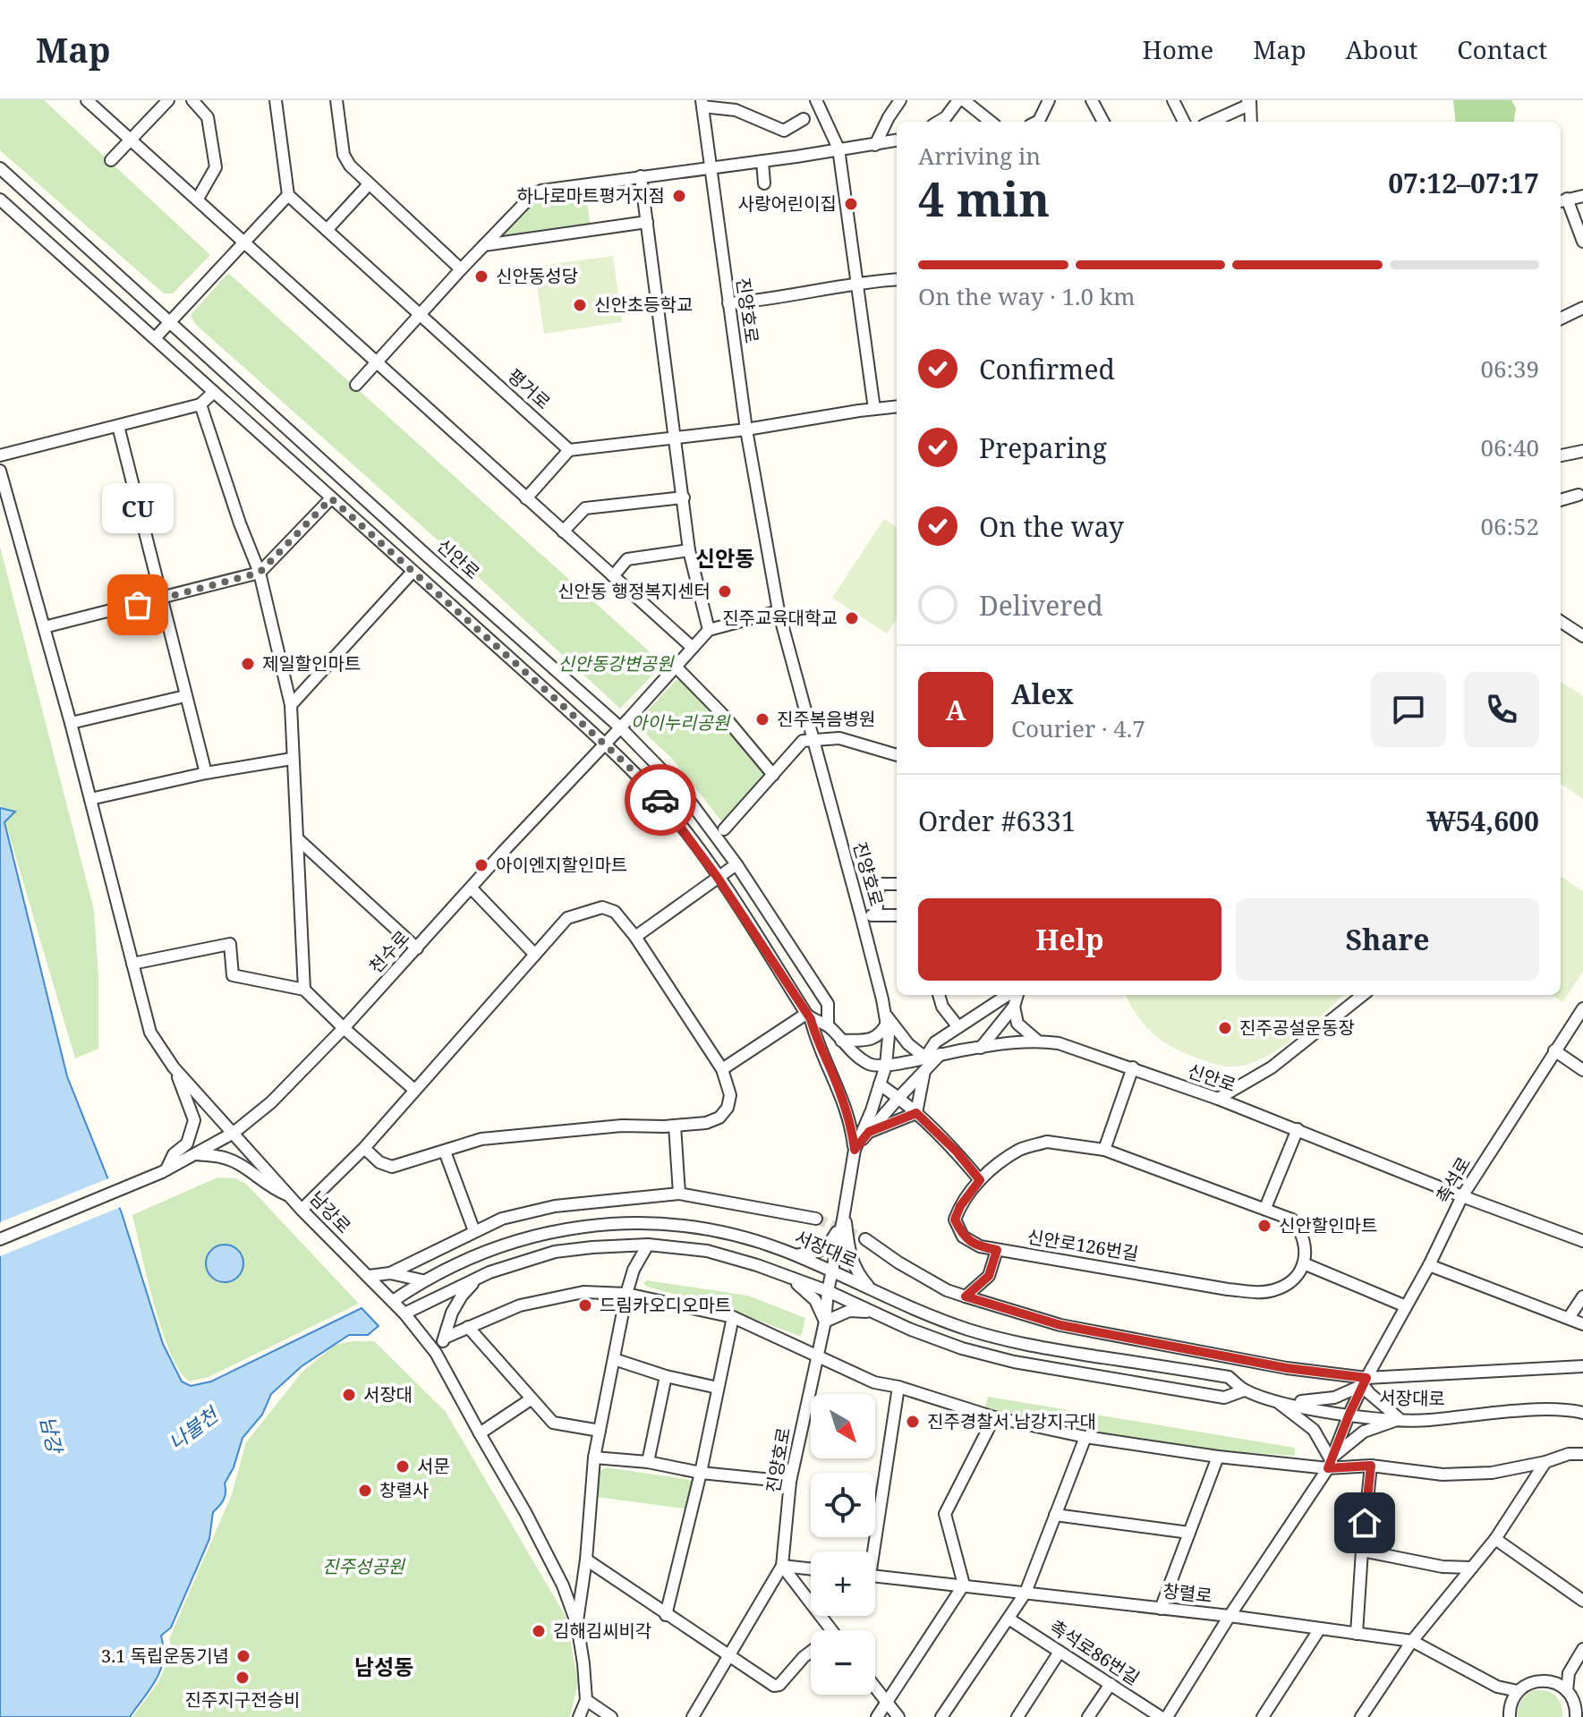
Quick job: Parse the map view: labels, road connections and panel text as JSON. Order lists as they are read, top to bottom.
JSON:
{
  "streets": {
    "street": [
      "진양호로",
      "평거로",
      "신안로",
      "천수로",
      "촉석로",
      "남강로",
      "신안로126번길",
      "서장대로",
      "창렬로",
      "촉석로86번길"
    ]
  },
  "crossings": [
    ["진양호로", "신안로"],
    ["진양호로", "서장대로"],
    ["신안로", "천수로"],
    ["신안로", "촉석로"],
    ["천수로", "남강로"],
    ["촉석로", "서장대로"],
    ["촉석로", "창렬로"],
    ["남강로", "서장대로"]
  ],
  "districts": ["신안동", "남성동"],
  "water": ["나불천", "남강"],
  "parks": ["신안동강변공원", "아이누리공원", "진주성공원"],
  "places": [
    "하나로마트평거지점",
    "사랑어린이집",
    "신안동성당",
    "신안초등학교",
    "신안동 행정복지센터",
    "CU",
    "진주교육대학교",
    "제일할인마트",
    "진주복음병원",
    "아이엔지할인마트",
    "진주공설운동장",
    "신안할인마트",
    "드림카오디오마트",
    "서장대",
    "진주경찰서 남강지구대",
    "서문",
    "창렬사",
    "김해김씨비각",
    "3.1 독립운동기념",
    "진주지구전승비"
  ],
  "north": "bottom right",
  "page": {
    "header": "Map",
    "nav": [
      "Home",
      "Map",
      "About",
      "Contact"
    ],
    "heading": ["4 min", "Arriving in", "07:12–07:17"],
    "panel": [
      "Alex",
      "Courier · 4.7",
      "Order #6331",
      "₩54,600"
    ],
    "bar": "On the way · 1.0 km",
    "list": [
      ["Confirmed", "06:39"],
      ["Preparing", "06:40"],
      ["On the way", "06:52"],
      "Delivered"
    ],
    "bubble": "CU",
    "round": "A",
    "buttons": ["Help", "Share"],
    "map_buttons": ["+", "−"]
  }
}
